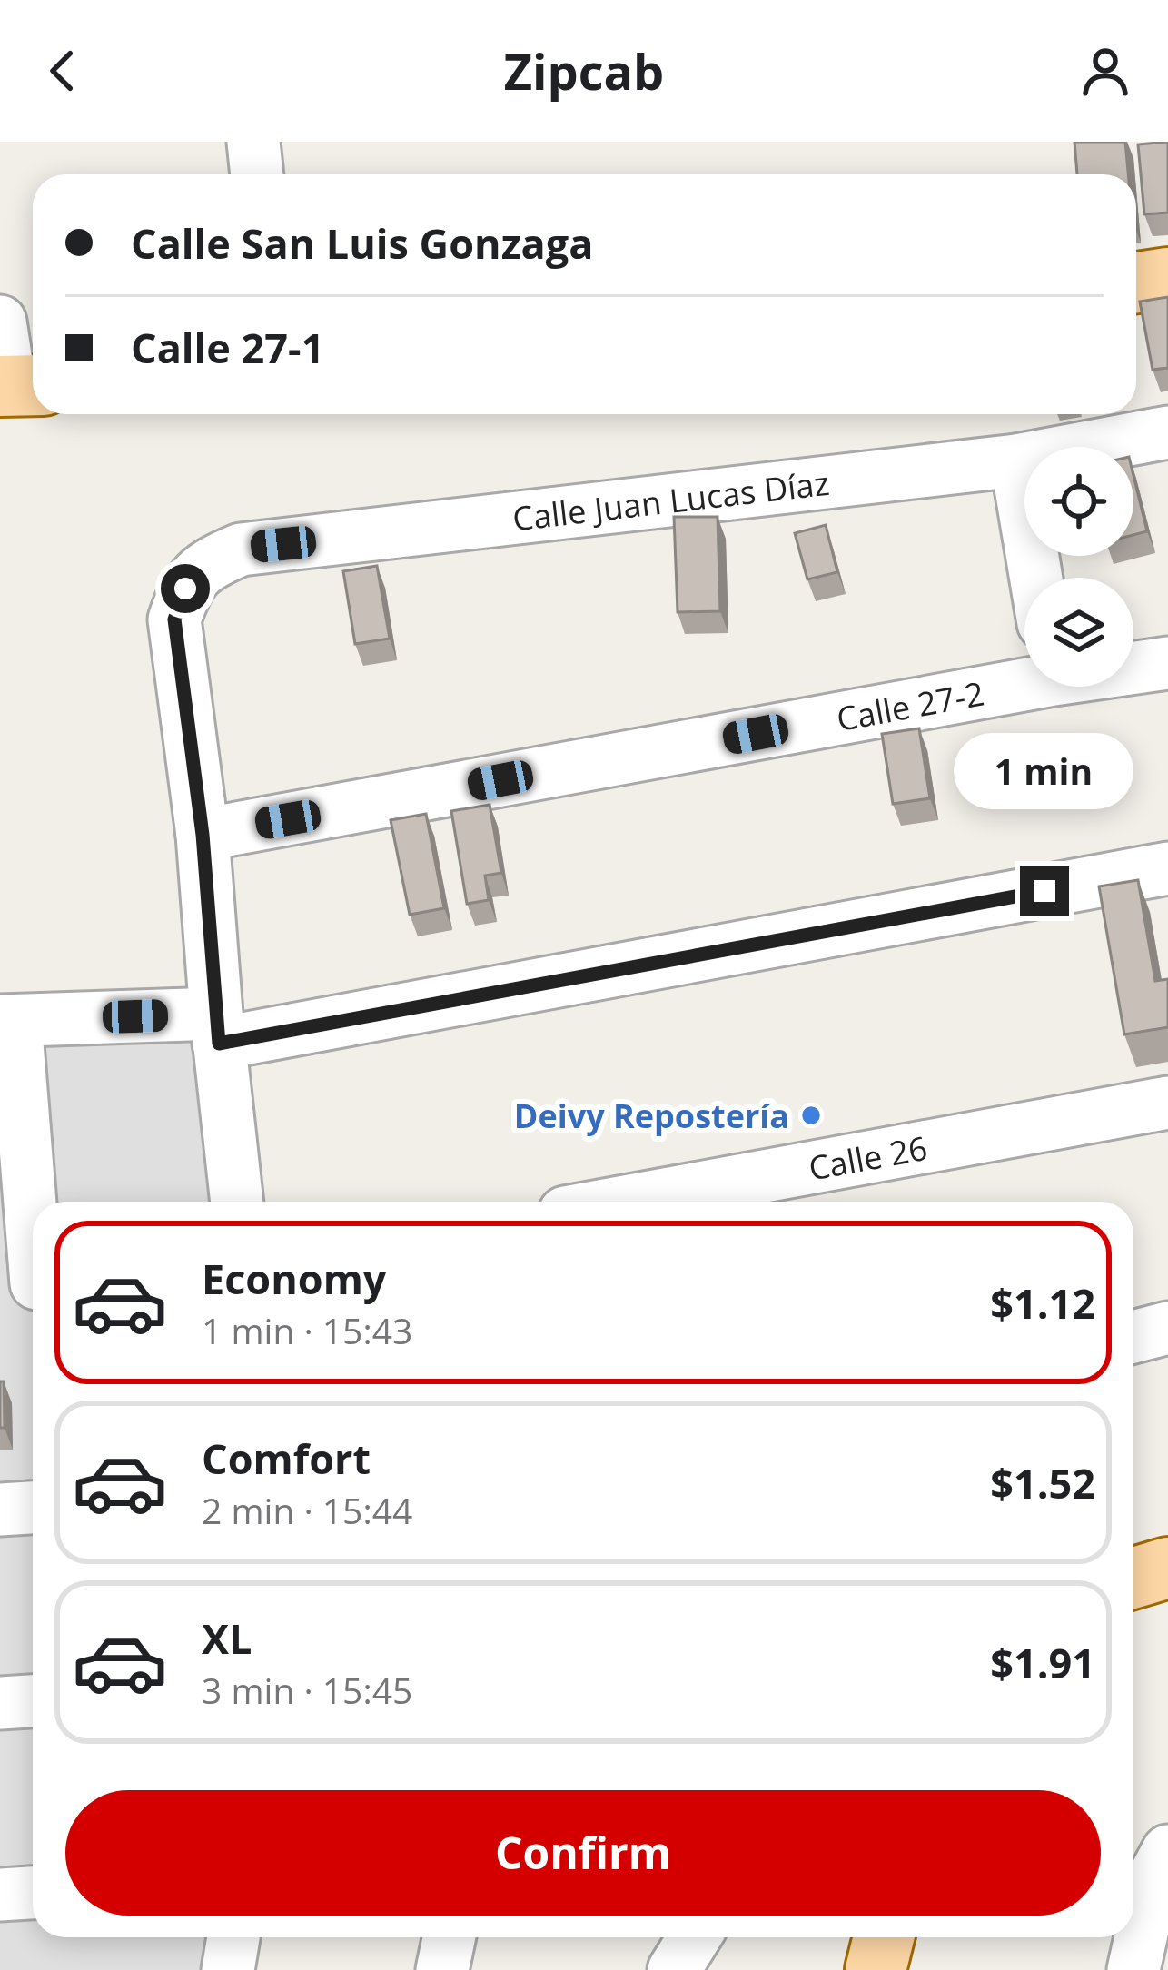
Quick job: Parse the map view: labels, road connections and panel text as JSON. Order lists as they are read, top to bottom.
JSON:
{
  "streets": {
    "street": ["Calle Juan Lucas Díaz", "Calle 27-2", "Calle 26"]
  },
  "crossings": [
    ["Calle Juan Lucas Díaz", "Calle 27-2"]
  ],
  "places": ["Deivy Repostería"],
  "page": {
    "header": "Zipcab",
    "banner": ["Calle San Luis Gonzaga", "Calle 27-1"],
    "bubble": "1 min",
    "list": [
      {
        "name": "Economy",
        "note": "1 min · 15:43",
        "value": "$1.12"
      },
      {
        "name": "Comfort",
        "note": "2 min · 15:44",
        "value": "$1.52"
      },
      {
        "name": "XL",
        "note": "3 min · 15:45",
        "value": "$1.91"
      }
    ],
    "buttons": "Confirm"
  }
}
